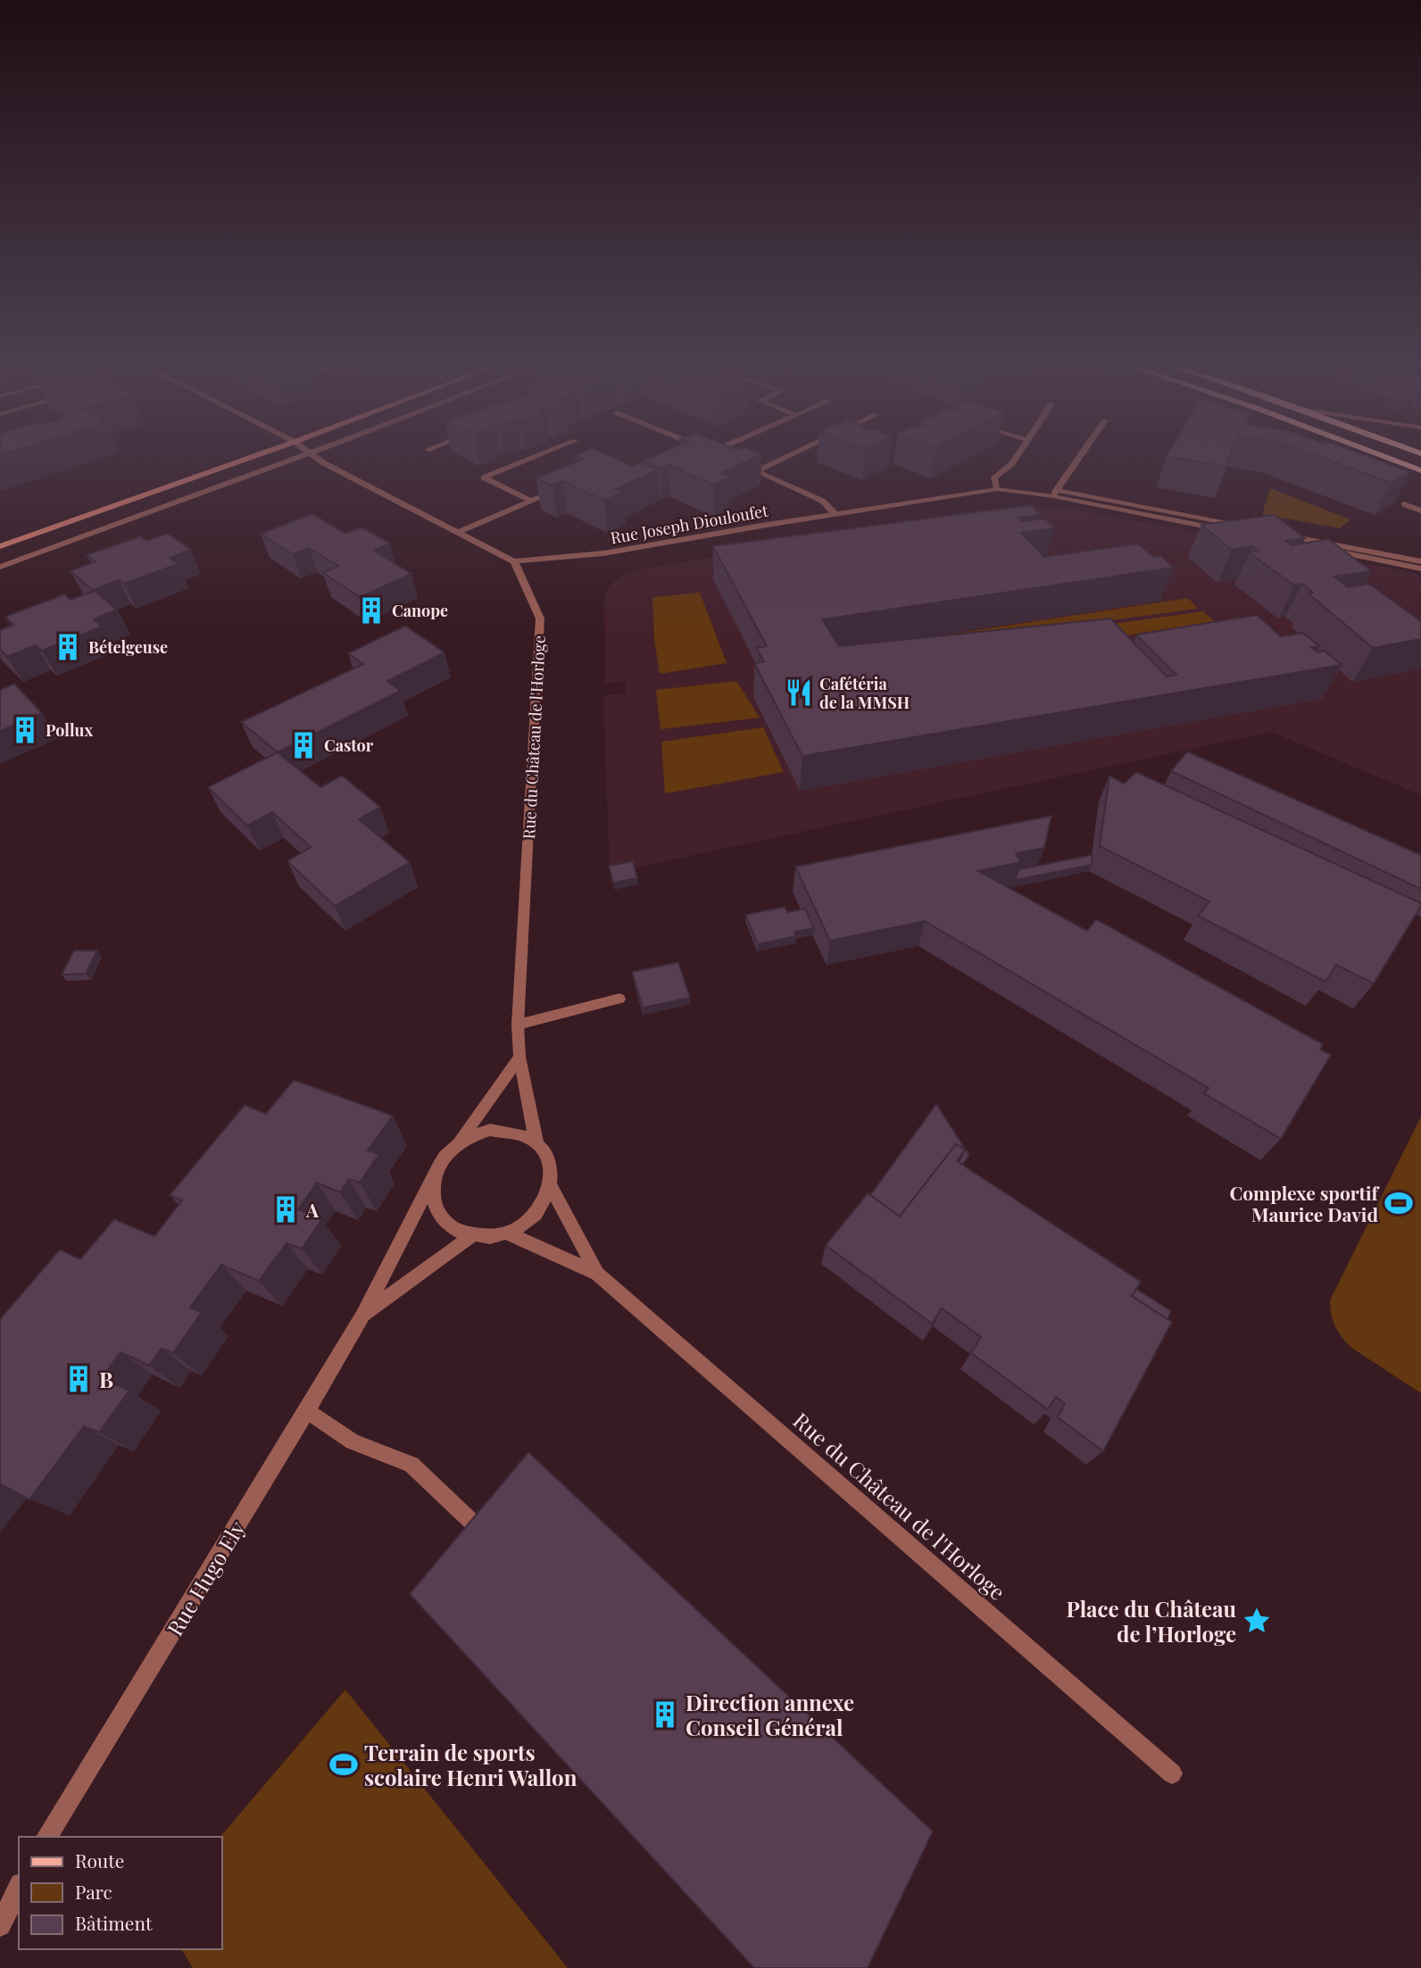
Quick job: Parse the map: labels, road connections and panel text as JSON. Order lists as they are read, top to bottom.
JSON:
{
  "streets": {
    "street": ["Rue Joseph Diouloufet", "Rue du Château de l'Horloge", "Rue Hugo Ely"]
  },
  "crossings": [
    ["Rue Joseph Diouloufet", "Rue du Château de l'Horloge"],
    ["Rue du Château de l'Horloge", "Rue Hugo Ely"]
  ],
  "places": {
    "building": [
      "Canope",
      "Bételgeuse",
      "Pollux",
      "Castor",
      "A",
      "B",
      "Direction annexe Conseil Général"
    ],
    "restaurant": ["Cafétéria de la MMSH"],
    "sports": ["Complexe sportif Maurice David", "Terrain de sports scolaire Henri Wallon"],
    "place": ["Place du Château de l’Horloge"]
  },
  "legend": ["Route", "Parc", "Bâtiment"]
}
